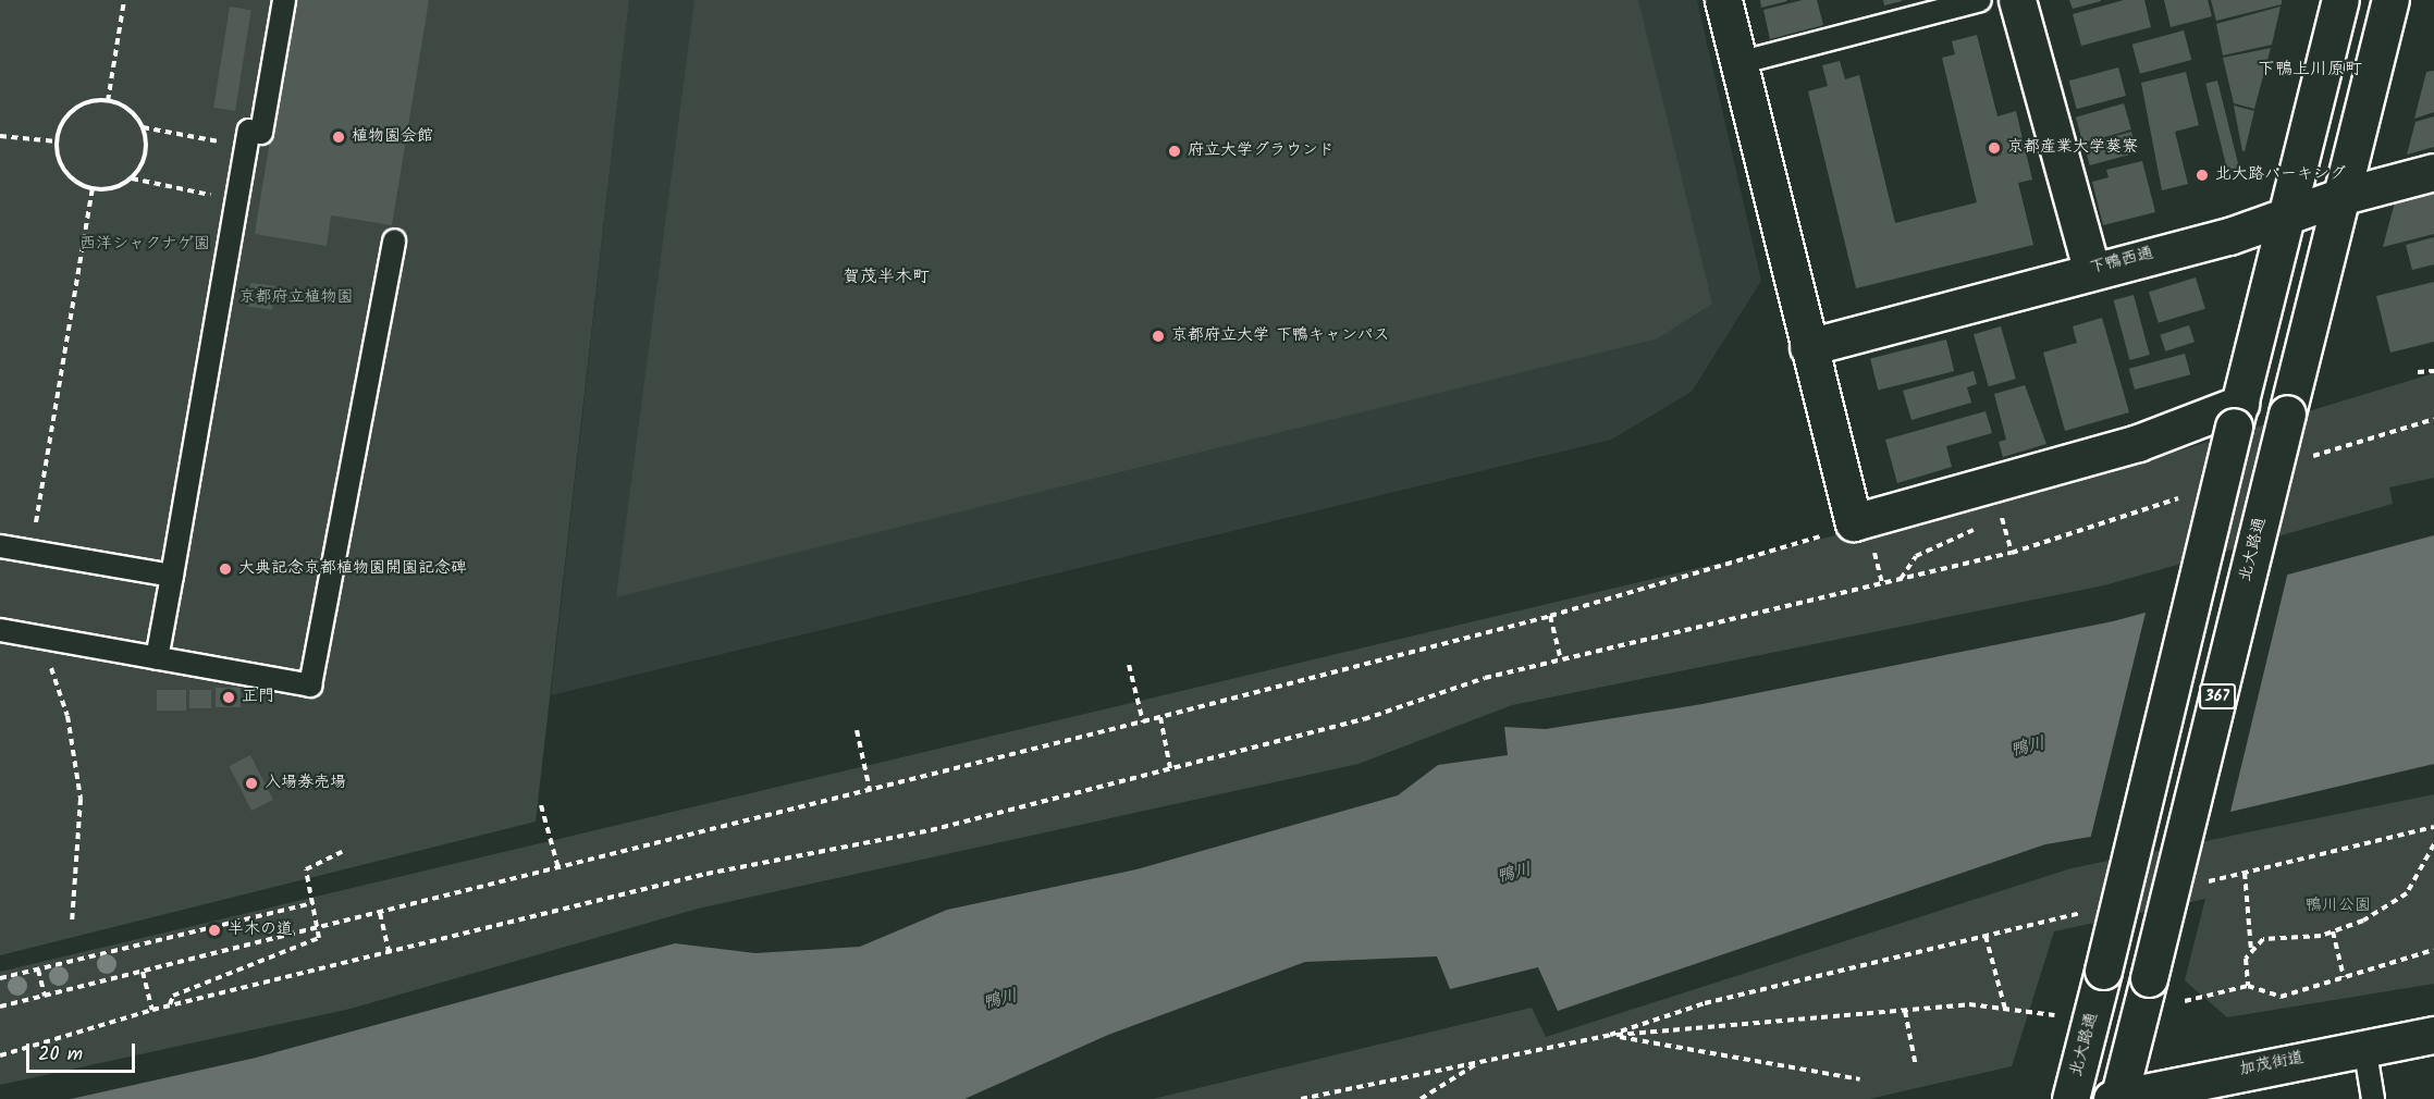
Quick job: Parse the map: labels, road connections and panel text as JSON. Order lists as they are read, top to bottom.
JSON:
{
  "streets": {
    "main road": [
      "下鴨西通",
      "北大路通",
      "367",
      "加茂街道"
    ]
  },
  "crossings": [
    ["下鴨西通", "北大路通"],
    ["北大路通", "加茂街道"]
  ],
  "districts": ["下鴨上川原町", "賀茂半木町"],
  "water": ["鴨川"],
  "parks": ["西洋シャクナゲ園", "京都府立植物園", "鴨川公園"],
  "places": [
    "植物園会館",
    "京都産業大学葵寮",
    "府立大学グラウンド",
    "北大路パーキング",
    "京都府立大学 下鴨キャンパス",
    "大典記念京都植物園開園記念碑",
    "正門",
    "入場券売場",
    "半木の道"
  ],
  "scale_bar": "20 m"
}
